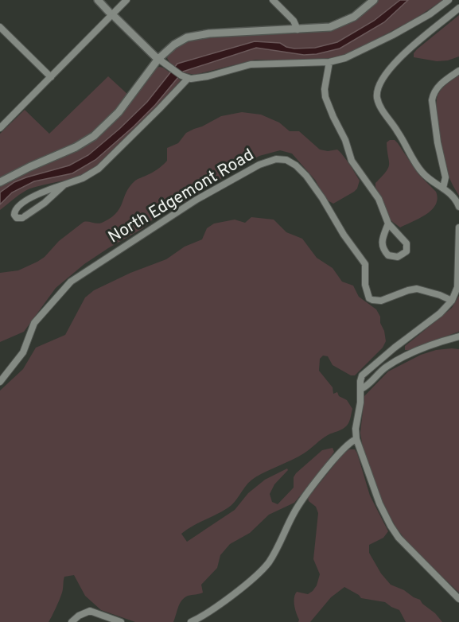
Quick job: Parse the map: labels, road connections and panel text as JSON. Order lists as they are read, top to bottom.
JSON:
{
  "streets": {
    "street": ["North Edgemont Road"]
  }
}
